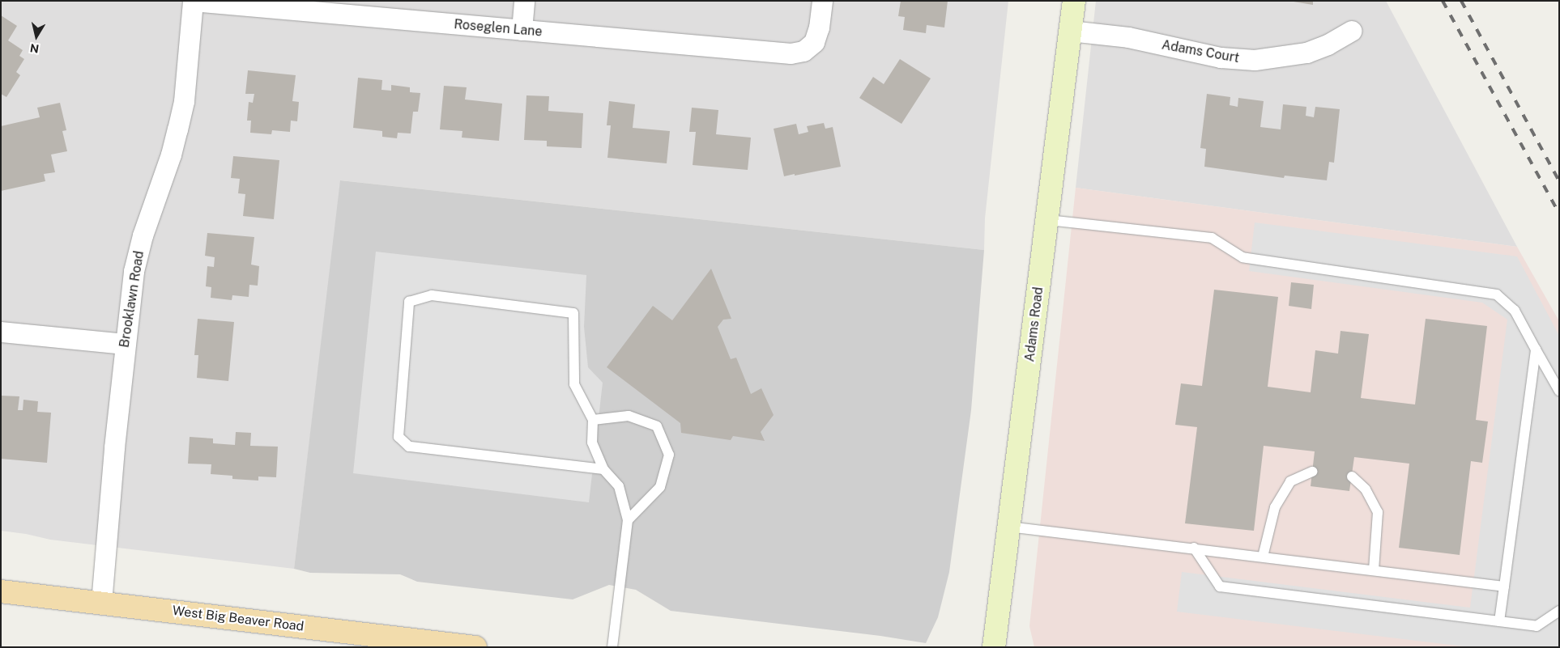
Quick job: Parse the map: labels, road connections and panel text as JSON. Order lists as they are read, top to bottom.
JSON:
{
  "streets": {
    "main road": ["Adams Road", "West Big Beaver Road"],
    "street": ["Roseglen Lane", "Adams Court", "Brooklawn Road"]
  },
  "crossings": [
    ["Roseglen Lane", "Brooklawn Road"],
    ["Adams Court", "Adams Road"],
    ["Brooklawn Road", "West Big Beaver Road"]
  ],
  "north": "bottom"
}
